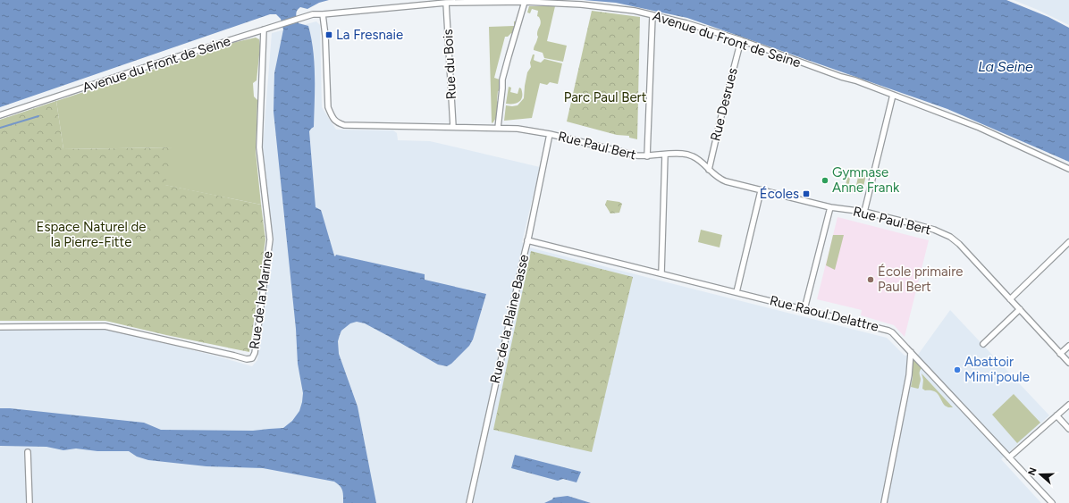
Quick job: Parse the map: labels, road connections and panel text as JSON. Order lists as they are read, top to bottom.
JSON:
{
  "streets": {
    "street": [
      "Avenue du Front de Seine",
      "Rue du Bois",
      "Rue Desrues",
      "Rue Paul Bert",
      "Rue de la Marine",
      "Rue Raoul Delattre",
      "Rue de la Plaine Basse"
    ]
  },
  "crossings": [
    ["Avenue du Front de Seine", "Rue du Bois"],
    ["Avenue du Front de Seine", "Rue Desrues"],
    ["Avenue du Front de Seine", "Rue Paul Bert"],
    ["Avenue du Front de Seine", "Rue de la Marine"],
    ["Rue du Bois", "Rue Paul Bert"],
    ["Rue Desrues", "Rue Paul Bert"],
    ["Rue Paul Bert", "Rue de la Plaine Basse"],
    ["Rue Raoul Delattre", "Rue de la Plaine Basse"]
  ],
  "water": ["La Seine"],
  "parks": ["Parc Paul Bert", "Espace Naturel de la Pierre-Fitte"],
  "places": {
    "transit": ["La Fresnaie", "Écoles"],
    "other": ["Gymnase Anne Frank", "École primaire Paul Bert", "Abattoir Mimi'poule"]
  },
  "north": "left"
}
